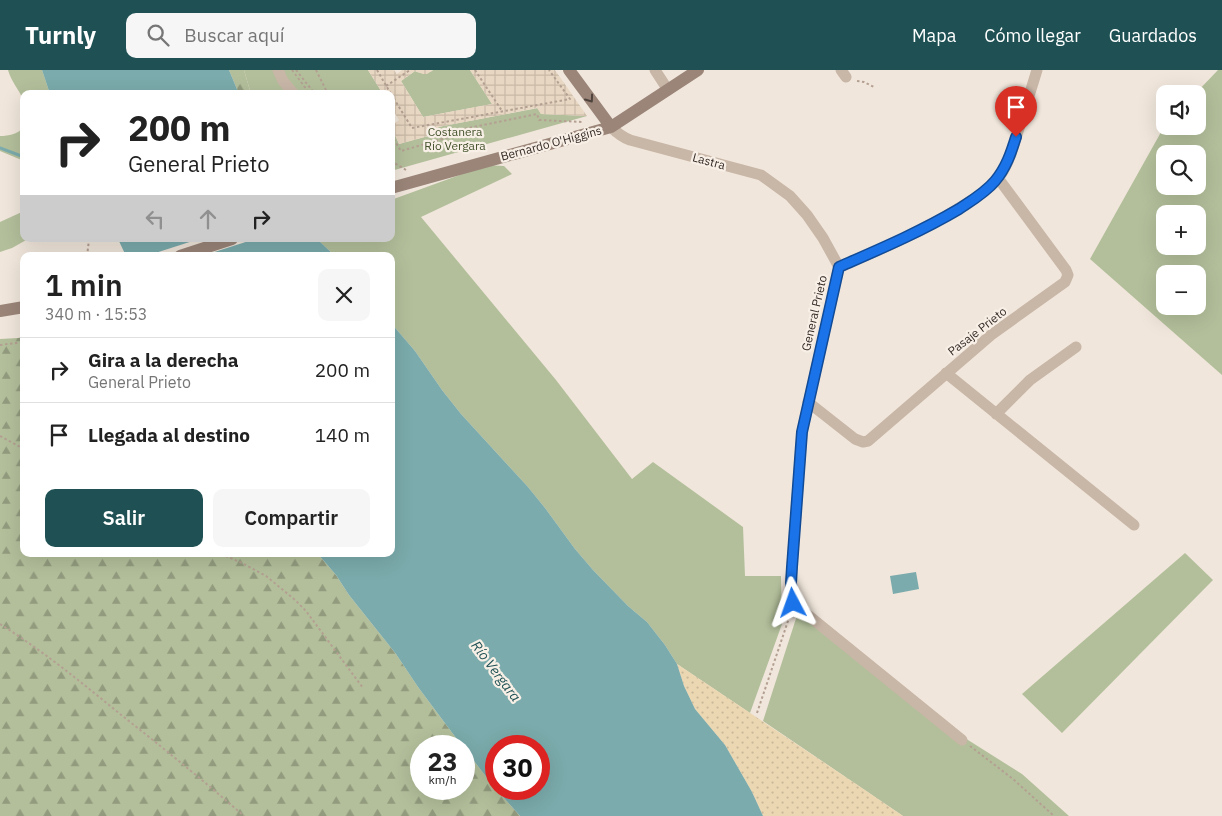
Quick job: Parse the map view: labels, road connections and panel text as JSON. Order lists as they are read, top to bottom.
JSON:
{
  "streets": {
    "main road": ["Bernardo O'Higgins", "Lastra"],
    "street": ["General Prieto", "Pasaje Prieto"]
  },
  "crossings": [
    ["Bernardo O'Higgins", "Lastra"],
    ["Lastra", "General Prieto"],
    ["General Prieto", "Pasaje Prieto"]
  ],
  "water": ["Río Vergara"],
  "parks": ["Costanera Río Vergara"],
  "page": {
    "header": "Turnly",
    "search": "Buscar aquí",
    "nav": ["Mapa", "Cómo llegar", "Guardados"],
    "map_buttons": ["+", "−"],
    "turn": ["200 m", "General Prieto"],
    "heading": ["1 min", "340 m · 15:53"],
    "list": [
      {
        "name": "Gira a la derecha",
        "note": "General Prieto",
        "value": "200 m"
      },
      {
        "name": "Llegada al destino",
        "value": "140 m"
      }
    ],
    "buttons": ["Salir", "Compartir"],
    "speed": "23 km/h",
    "limit": "30"
  }
}
